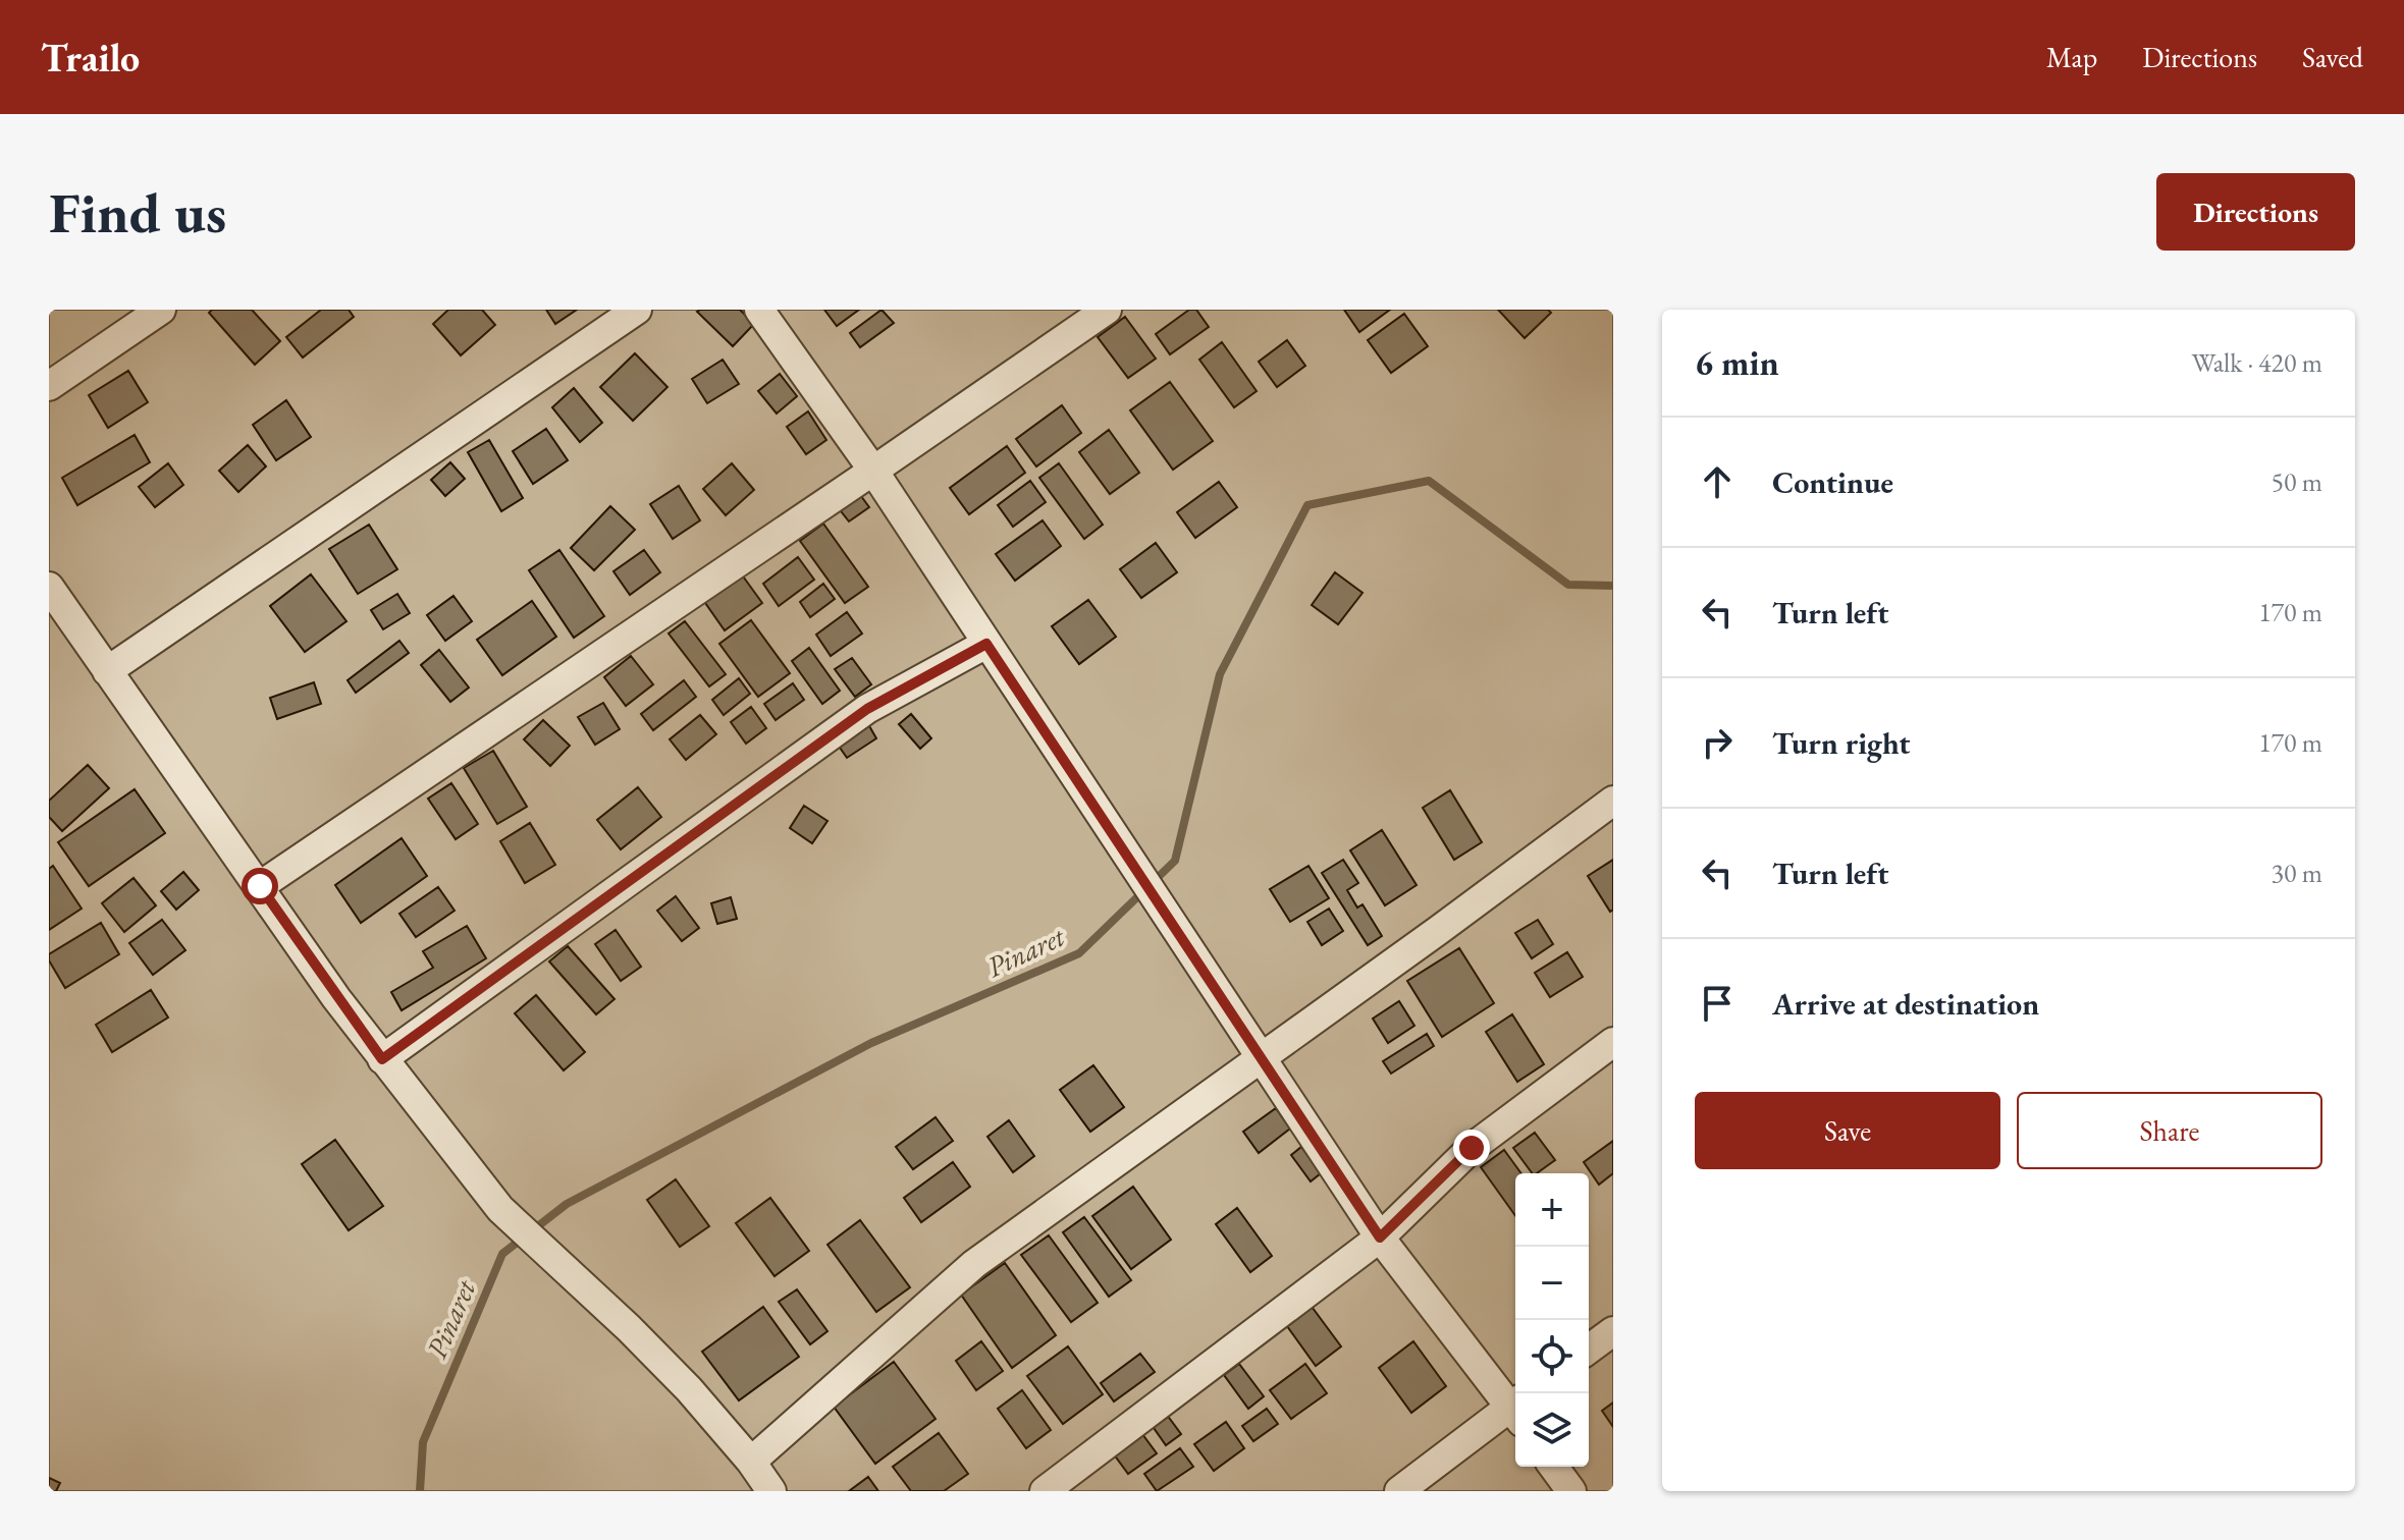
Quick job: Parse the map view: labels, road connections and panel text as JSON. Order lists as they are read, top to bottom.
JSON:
{
  "water": ["Pinaret"],
  "page": {
    "header": "Trailo",
    "nav": ["Map", "Directions", "Saved"],
    "buttons": [
      "Directions",
      ["Save", "Share"]
    ],
    "title": "Find us",
    "heading": ["6 min", "Walk · 420 m"],
    "list": [
      ["Continue", "50 m"],
      ["Turn left", "170 m"],
      ["Turn right", "170 m"],
      ["Turn left", "30 m"],
      "Arrive at destination"
    ],
    "map_buttons": ["+", "−"]
  }
}
